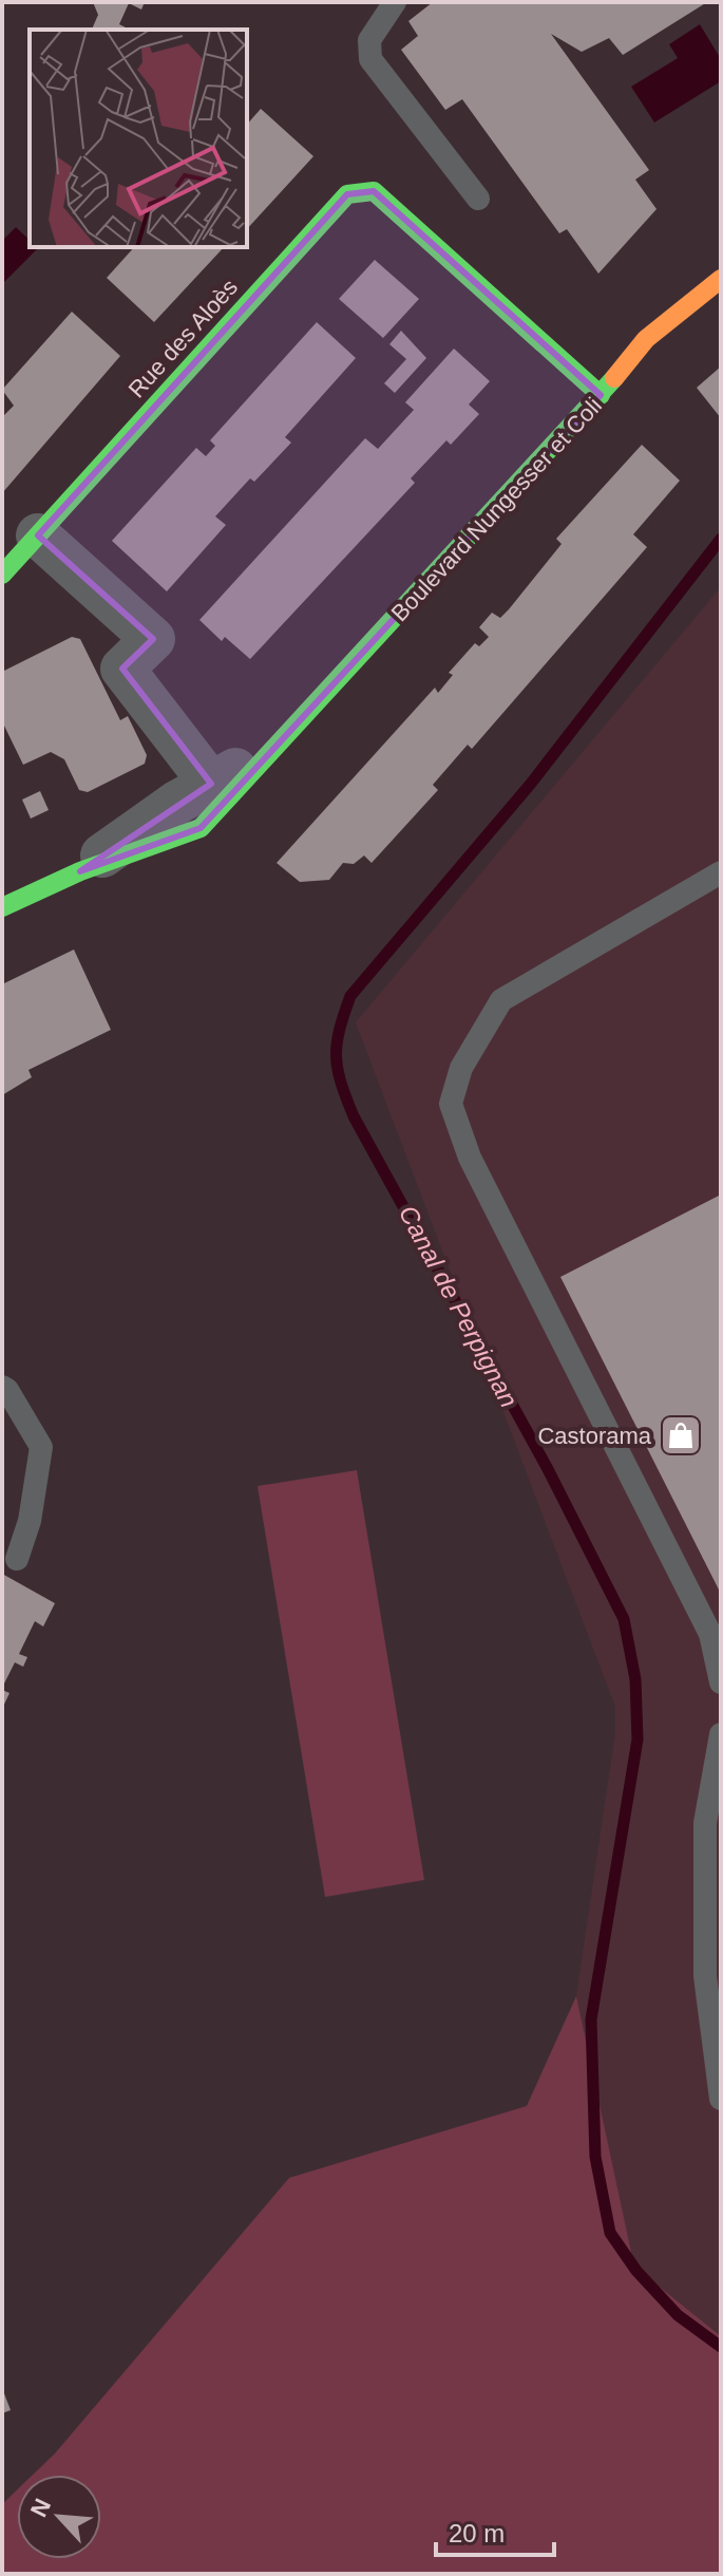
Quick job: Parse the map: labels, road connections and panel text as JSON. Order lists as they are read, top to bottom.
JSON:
{
  "streets": {
    "street": ["Rue des Aloès", "Boulevard Nungesser et Coli"]
  },
  "crossings": [
    ["Rue des Aloès", "Boulevard Nungesser et Coli"]
  ],
  "water": ["Canal de Perpignan"],
  "places": {
    "shop": ["Castorama"]
  },
  "scale_bar": "20 m",
  "north": "top left"
}
